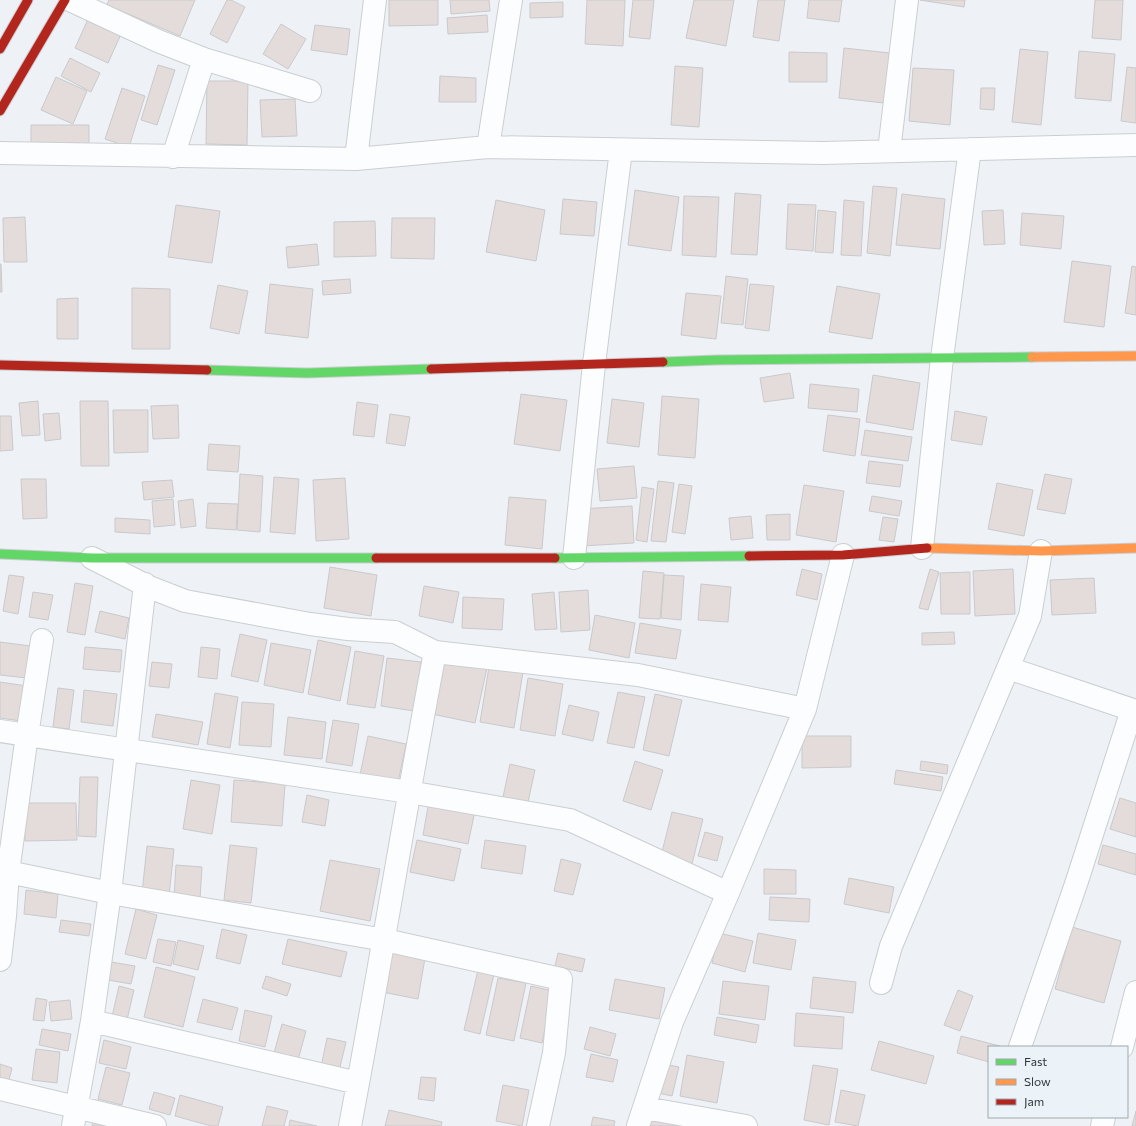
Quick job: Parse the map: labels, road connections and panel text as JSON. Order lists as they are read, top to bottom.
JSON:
{
  "legend": ["Fast", "Slow", "Jam"]
}
